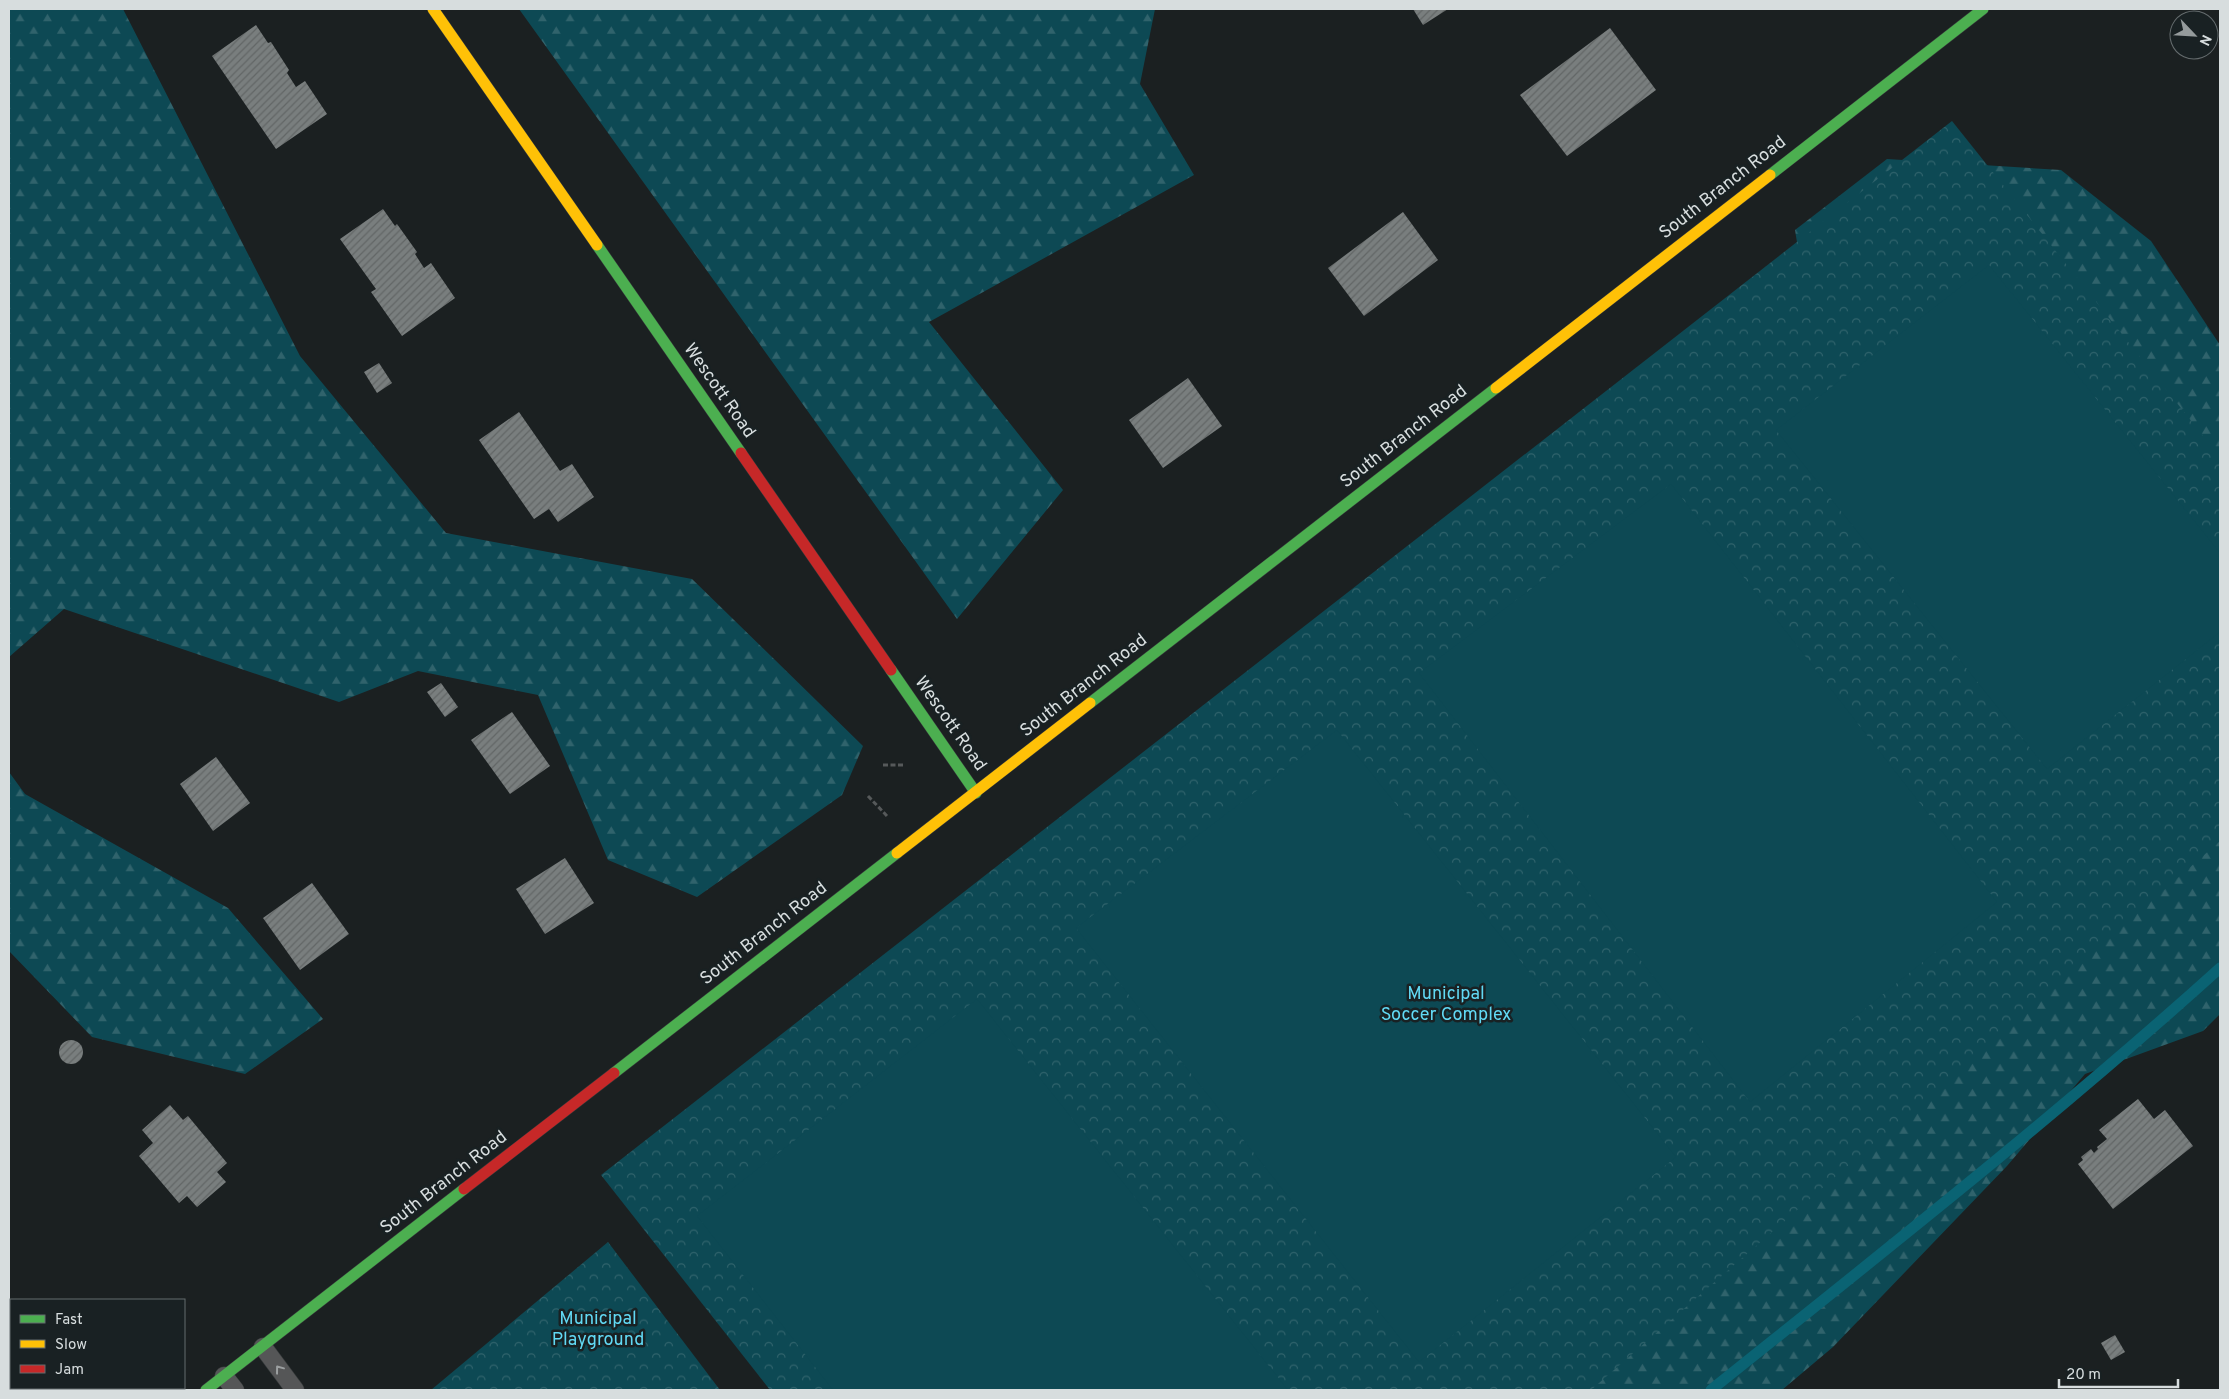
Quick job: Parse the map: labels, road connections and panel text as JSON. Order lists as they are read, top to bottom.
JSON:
{
  "streets": {
    "street": ["South Branch Road", "Wescott Road"]
  },
  "crossings": [
    ["South Branch Road", "Wescott Road"]
  ],
  "parks": ["Municipal Soccer Complex", "Municipal Playground"],
  "legend": ["Fast", "Slow", "Jam"],
  "scale_bar": "20 m",
  "north": "bottom right"
}
